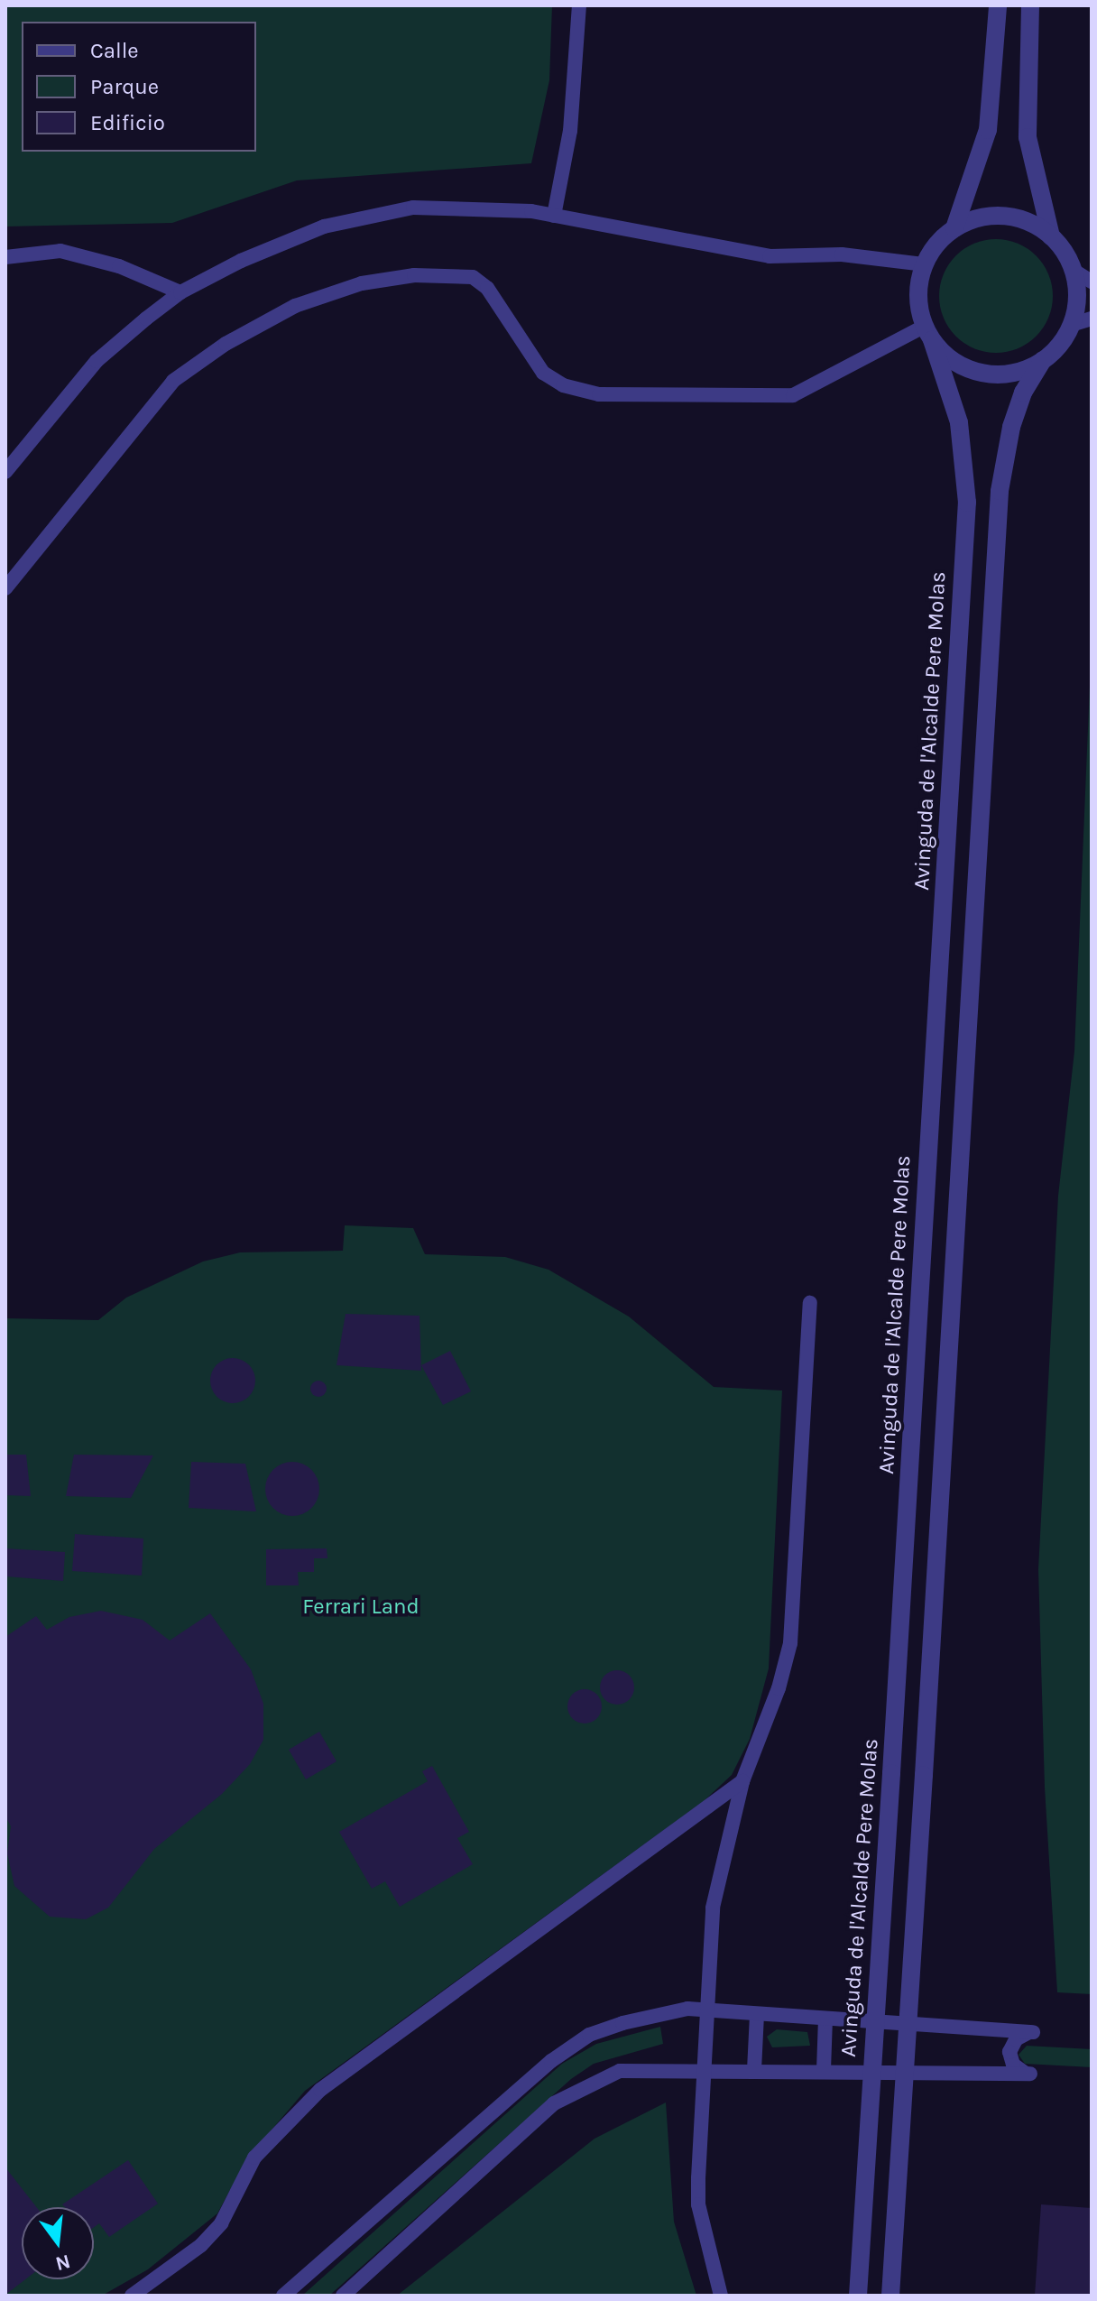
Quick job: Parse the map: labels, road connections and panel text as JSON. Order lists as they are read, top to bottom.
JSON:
{
  "streets": {
    "street": ["Avinguda de l'Alcalde Pere Molas"]
  },
  "parks": ["Ferrari Land"],
  "legend": ["Calle", "Parque", "Edificio"],
  "north": "bottom"
}
